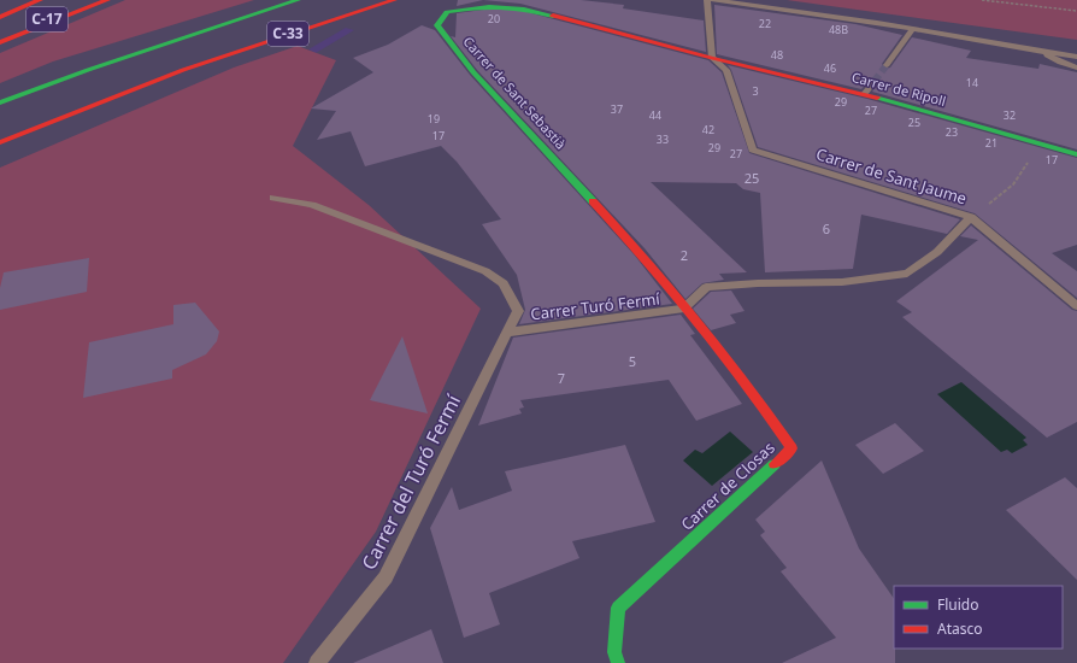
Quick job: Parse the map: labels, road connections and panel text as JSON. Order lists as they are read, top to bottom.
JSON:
{
  "streets": {
    "main road": [
      "C-17",
      "C-33",
      "Carrer de Ripoll",
      "Carrer de Sant Sebastià",
      "Carrer de Closas"
    ],
    "street": ["Carrer de Sant Jaume", "Carrer Turó Fermí", "Carrer del Turó Fermí"]
  },
  "crossings": [
    ["Carrer de Ripoll", "Carrer de Sant Sebastià"],
    ["Carrer de Ripoll", "Carrer de Sant Jaume"],
    ["Carrer de Sant Sebastià", "Carrer de Sant Jaume"],
    ["Carrer de Sant Sebastià", "Carrer Turó Fermí"],
    ["Carrer de Sant Sebastià", "Carrer de Closas"],
    ["Carrer Turó Fermí", "Carrer del Turó Fermí"],
    ["Carrer Turó Fermí", "Carrer de Closas"]
  ],
  "house_numbers": [
    "20",
    "22",
    "48B",
    "48",
    "46",
    "14",
    "3",
    "29",
    "37",
    "27",
    "44",
    "32",
    "19",
    "25",
    "42",
    "23",
    "17",
    "33",
    "21",
    "29",
    "27",
    "17",
    "25",
    "6",
    "2",
    "5",
    "7"
  ],
  "legend": ["Fluido", "Atasco"]
}
